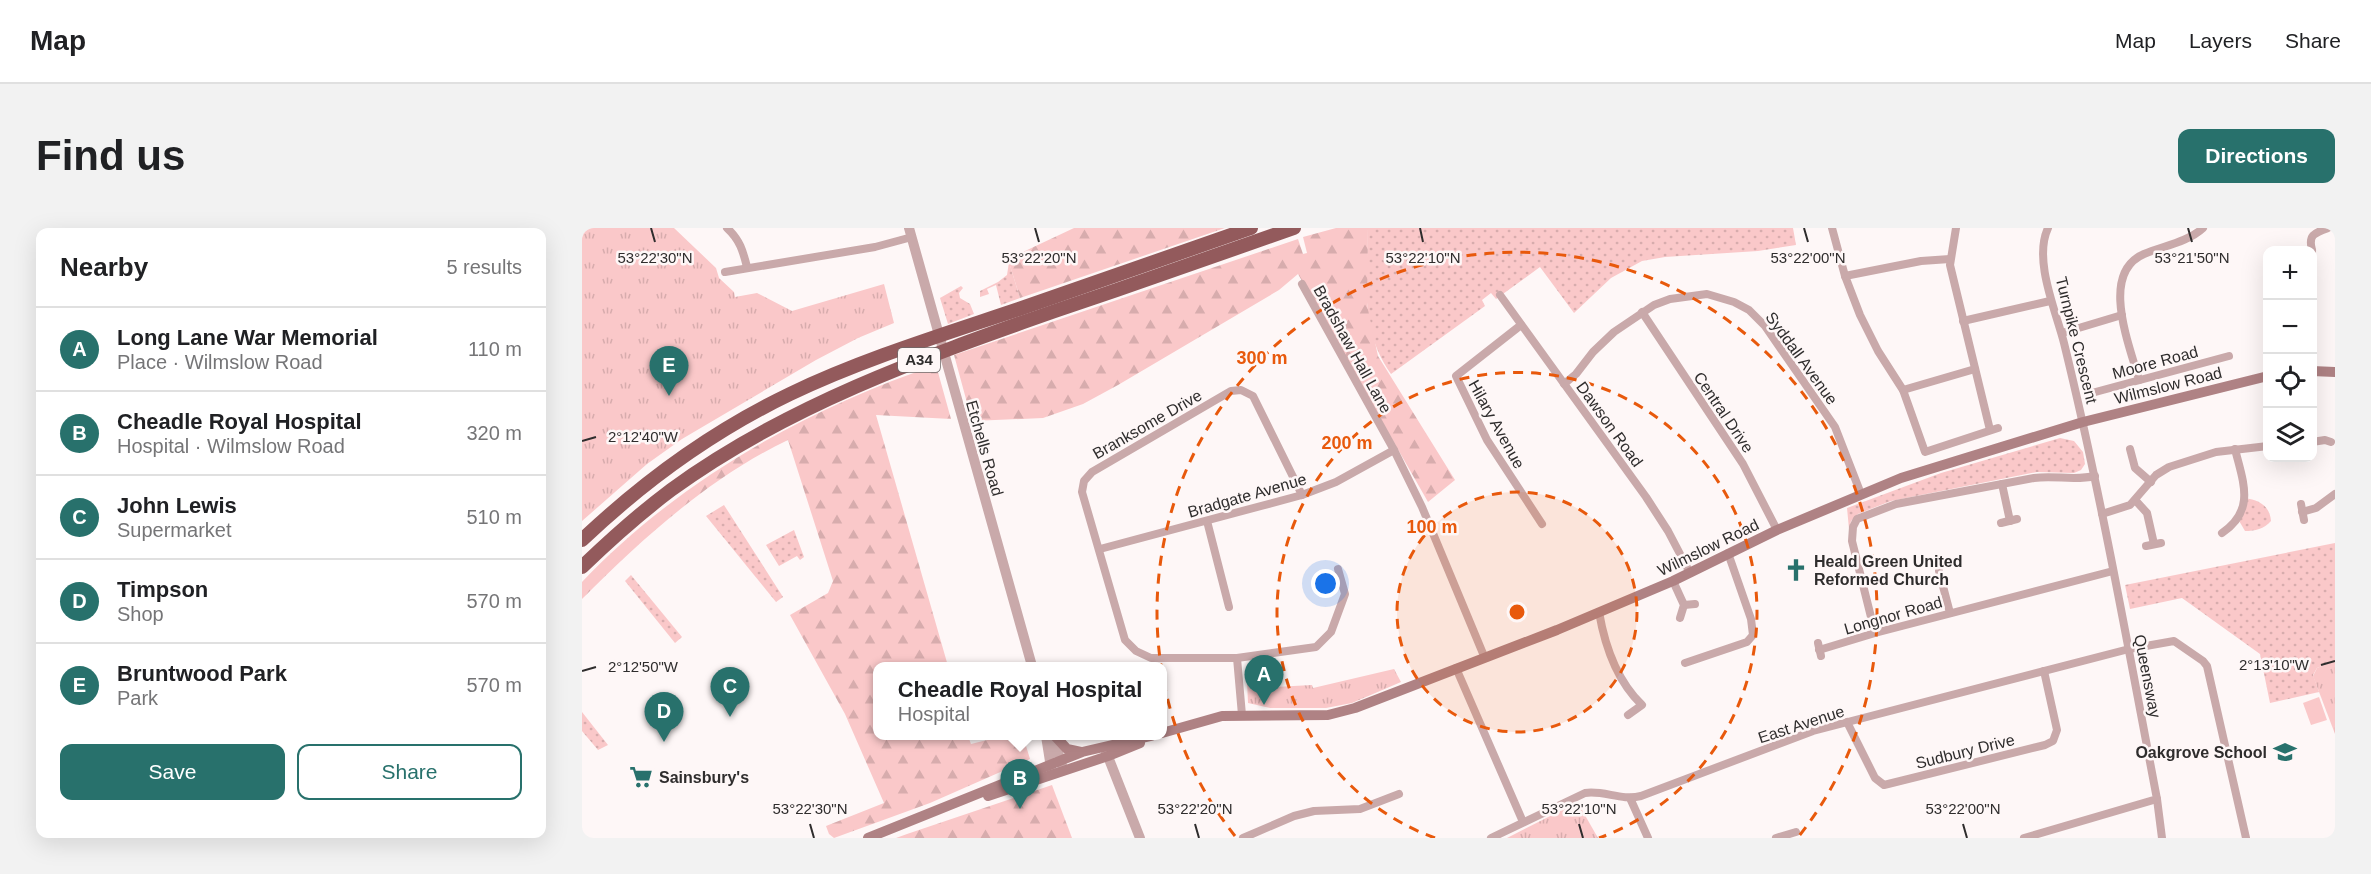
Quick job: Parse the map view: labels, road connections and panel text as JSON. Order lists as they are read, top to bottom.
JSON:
{
  "streets": {
    "highway": ["A34"],
    "main road": ["Wilmslow Road"],
    "street": [
      "Turnpike Crescent",
      "Bradshaw Hall Lane",
      "Syddall Avenue",
      "Moore Road",
      "Central Drive",
      "Branksome Drive",
      "Hilary Avenue",
      "Dawson Road",
      "Etchells Road",
      "Bradgate Avenue",
      "Longnor Road",
      "Queensway",
      "East Avenue",
      "Sudbury Drive"
    ]
  },
  "crossings": [
    ["Turnpike Crescent", "Wilmslow Road"],
    ["Turnpike Crescent", "Queensway"],
    ["Bradshaw Hall Lane", "Wilmslow Road"],
    ["Bradshaw Hall Lane", "Bradgate Avenue"],
    ["Syddall Avenue", "Wilmslow Road"],
    ["Syddall Avenue", "Central Drive"],
    ["Syddall Avenue", "Dawson Road"],
    ["Wilmslow Road", "Central Drive"],
    ["Wilmslow Road", "Dawson Road"],
    ["Wilmslow Road", "Queensway"],
    ["Branksome Drive", "Bradgate Avenue"],
    ["Hilary Avenue", "Dawson Road"],
    ["Longnor Road", "Queensway"],
    ["Queensway", "East Avenue"],
    ["East Avenue", "Sudbury Drive"]
  ],
  "places": {
    "church": ["Heald Green United Reformed Church"],
    "school or university": ["Oakgrove School"],
    "supermarket": ["Sainsbury's"]
  },
  "page": {
    "header": "Map",
    "nav": ["Map", "Layers", "Share"],
    "buttons": [
      "Directions",
      ["Save", "Share"]
    ],
    "title": "Find us",
    "heading": ["Nearby", "5 results"],
    "map_buttons": ["+", "−"],
    "list": [
      {
        "mark": "A",
        "name": "Long Lane War Memorial",
        "note": "Place · Wilmslow Road",
        "value": "110 m"
      },
      {
        "mark": "B",
        "name": "Cheadle Royal Hospital",
        "note": "Hospital · Wilmslow Road",
        "value": "320 m"
      },
      {
        "mark": "C",
        "name": "John Lewis",
        "note": "Supermarket",
        "value": "510 m"
      },
      {
        "mark": "D",
        "name": "Timpson",
        "note": "Shop",
        "value": "570 m"
      },
      {
        "mark": "E",
        "name": "Bruntwood Park",
        "note": "Park",
        "value": "570 m"
      }
    ],
    "pins": [
      "E",
      "A",
      "C",
      "D",
      "B"
    ],
    "popup": ["Cheadle Royal Hospital", "Hospital"]
  },
  "coordinates": [
    "53°22'30\"N",
    "53°22'20\"N",
    "53°22'10\"N",
    "53°22'00\"N",
    "53°21'50\"N",
    "2°12'40\"W",
    "2°13'10\"W",
    "2°12'50\"W"
  ],
  "rings": ["300 m", "200 m", "100 m"]
}
